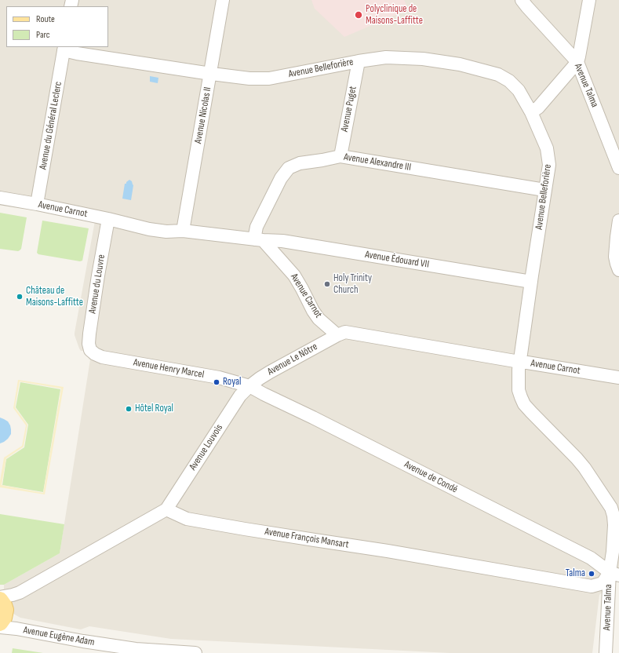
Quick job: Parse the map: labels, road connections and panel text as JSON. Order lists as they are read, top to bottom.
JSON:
{
  "streets": {
    "street": [
      "Avenue Belleforière",
      "Avenue Talma",
      "Avenue Puget",
      "Avenue Nicolas II",
      "Avenue du Général Leclerc",
      "Avenue Alexandre III",
      "Avenue Carnot",
      "Avenue Édouard VII",
      "Avenue du Louvre",
      "Avenue Le Nôtre",
      "Avenue Henry Marcel",
      "Avenue Louvois",
      "Avenue de Condé",
      "Avenue François Mansart",
      "Avenue Eugène Adam"
    ]
  },
  "crossings": [
    ["Avenue Belleforière", "Avenue Talma"],
    ["Avenue Belleforière", "Avenue Puget"],
    ["Avenue Belleforière", "Avenue Nicolas II"],
    ["Avenue Belleforière", "Avenue du Général Leclerc"],
    ["Avenue Belleforière", "Avenue Alexandre III"],
    ["Avenue Belleforière", "Avenue Carnot"],
    ["Avenue Belleforière", "Avenue Édouard VII"],
    ["Avenue Belleforière", "Avenue de Condé"],
    ["Avenue Belleforière", "Avenue François Mansart"],
    ["Avenue Talma", "Avenue de Condé"],
    ["Avenue Talma", "Avenue François Mansart"],
    ["Avenue Puget", "Avenue Alexandre III"],
    ["Avenue Nicolas II", "Avenue Carnot"],
    ["Avenue du Général Leclerc", "Avenue Carnot"],
    ["Avenue Alexandre III", "Avenue Carnot"],
    ["Avenue Alexandre III", "Avenue Édouard VII"],
    ["Avenue Carnot", "Avenue Édouard VII"],
    ["Avenue Carnot", "Avenue du Louvre"],
    ["Avenue Carnot", "Avenue Le Nôtre"],
    ["Avenue du Louvre", "Avenue Henry Marcel"],
    ["Avenue Le Nôtre", "Avenue Henry Marcel"],
    ["Avenue Le Nôtre", "Avenue Louvois"],
    ["Avenue Le Nôtre", "Avenue de Condé"],
    ["Avenue Henry Marcel", "Avenue Louvois"],
    ["Avenue Henry Marcel", "Avenue de Condé"],
    ["Avenue Louvois", "Avenue de Condé"],
    ["Avenue Louvois", "Avenue François Mansart"],
    ["Avenue de Condé", "Avenue François Mansart"]
  ],
  "places": [
    "Polyclinique de Maisons-Laffitte",
    "Holy Trinity Church",
    "Château de Maisons-Laffitte",
    "Royal",
    "Hôtel Royal",
    "Talma"
  ],
  "legend": ["Route", "Parc"]
}
